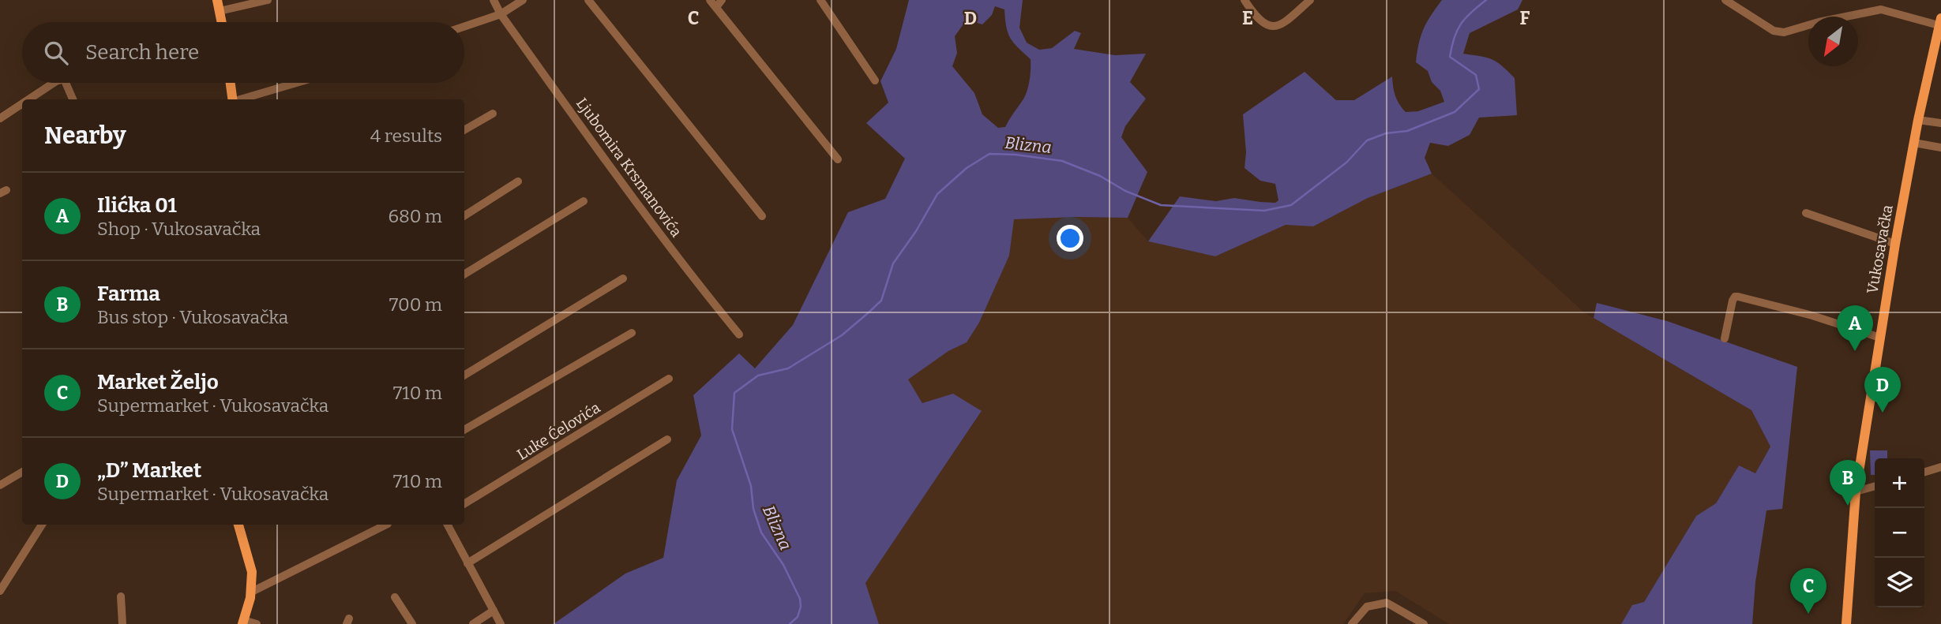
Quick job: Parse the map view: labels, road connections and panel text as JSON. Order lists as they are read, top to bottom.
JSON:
{
  "streets": {
    "main road": ["Vukosavačka"],
    "street": ["Ljubomira Krsmanovića", "Luke Ćelovića"]
  },
  "water": ["Blizna"],
  "north": "bottom left",
  "page": {
    "search": "Search here",
    "heading": ["Nearby", "4 results"],
    "list": [
      {
        "mark": "A",
        "name": "Ilićka 01",
        "note": "Shop · Vukosavačka",
        "value": "680 m"
      },
      {
        "mark": "B",
        "name": "Farma",
        "note": "Bus stop · Vukosavačka",
        "value": "700 m"
      },
      {
        "mark": "C",
        "name": "Market Željo",
        "note": "Supermarket · Vukosavačka",
        "value": "710 m"
      },
      {
        "mark": "D",
        "name": "„D” Market",
        "note": "Supermarket · Vukosavačka",
        "value": "710 m"
      }
    ],
    "pins": [
      "A",
      "D",
      "B",
      "C"
    ],
    "map_buttons": ["+", "−"]
  },
  "grid": {
    "columns": [
      "C",
      "D",
      "E",
      "F"
    ]
  }
}
